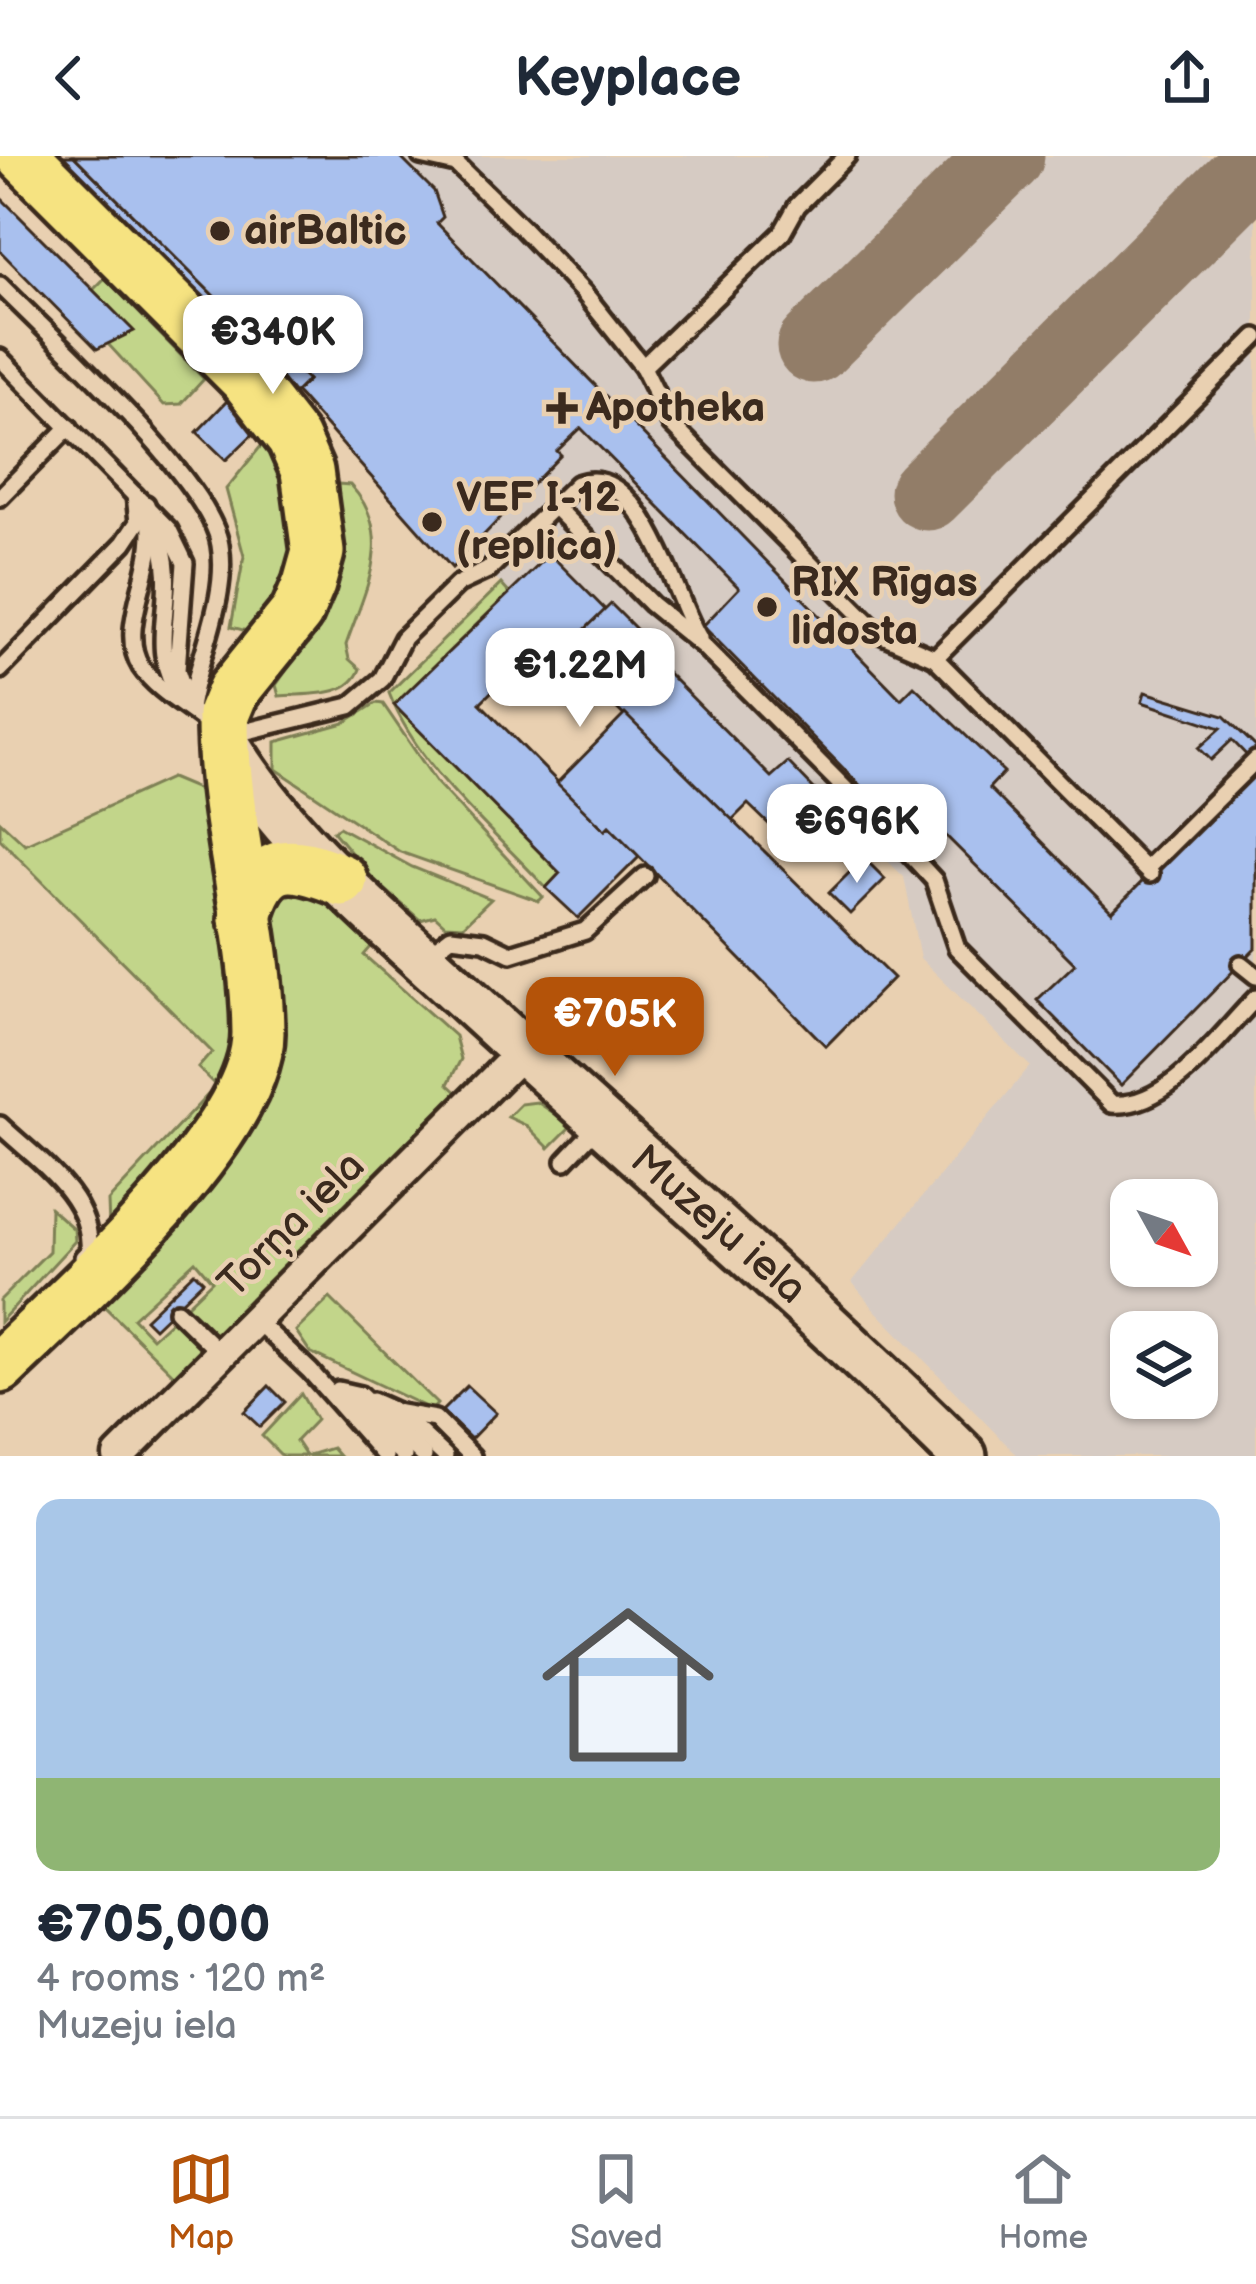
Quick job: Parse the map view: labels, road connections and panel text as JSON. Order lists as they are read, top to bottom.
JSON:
{
  "streets": {
    "street": ["Torņa iela", "Muzeju iela"]
  },
  "crossings": [
    ["Torņa iela", "Muzeju iela"]
  ],
  "places": {
    "other": ["airBaltic", "VEF I-12 (replica)", "RIX Rīgas lidosta"],
    "health": ["Apotheka"]
  },
  "north": "bottom right",
  "page": {
    "header": "Keyplace",
    "price": [
      "€340K",
      "€1.22M",
      "€696K",
      "€705K"
    ],
    "list": [
      {
        "name": "€705,000",
        "note": "4 rooms · 120 m² · Muzeju iela"
      }
    ],
    "tabs": ["Map", "Saved", "Home"]
  }
}
